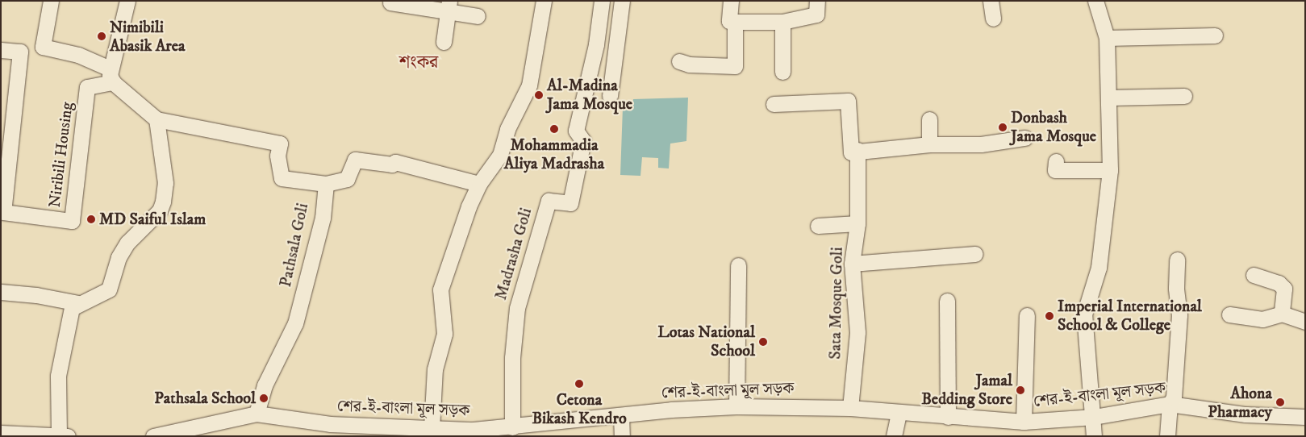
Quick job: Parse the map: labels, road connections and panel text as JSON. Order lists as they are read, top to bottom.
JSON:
{
  "streets": {
    "street": [
      "Niribili Housing",
      "Pathsala Goli",
      "Madrasha Goli",
      "Sata Mosque Goli",
      "শের-ই-বাংলা মূল সড়ক"
    ]
  },
  "crossings": [
    ["Pathsala Goli", "শের-ই-বাংলা মূল সড়ক"],
    ["Madrasha Goli", "শের-ই-বাংলা মূল সড়ক"],
    ["Sata Mosque Goli", "শের-ই-বাংলা মূল সড়ক"]
  ],
  "districts": ["শংকর"],
  "places": [
    "Nimibili Abasik Area",
    "Al-Madina Jama Mosque",
    "Donbash Jama Mosque",
    "Mohammadia Aliya Madrasha",
    "MD Saiful Islam",
    "Imperial International School & College",
    "Lotas National School",
    "Cetona Bikash Kendro",
    "Jamal Bedding Store",
    "Pathsala School",
    "Ahona Pharmacy"
  ]
}
